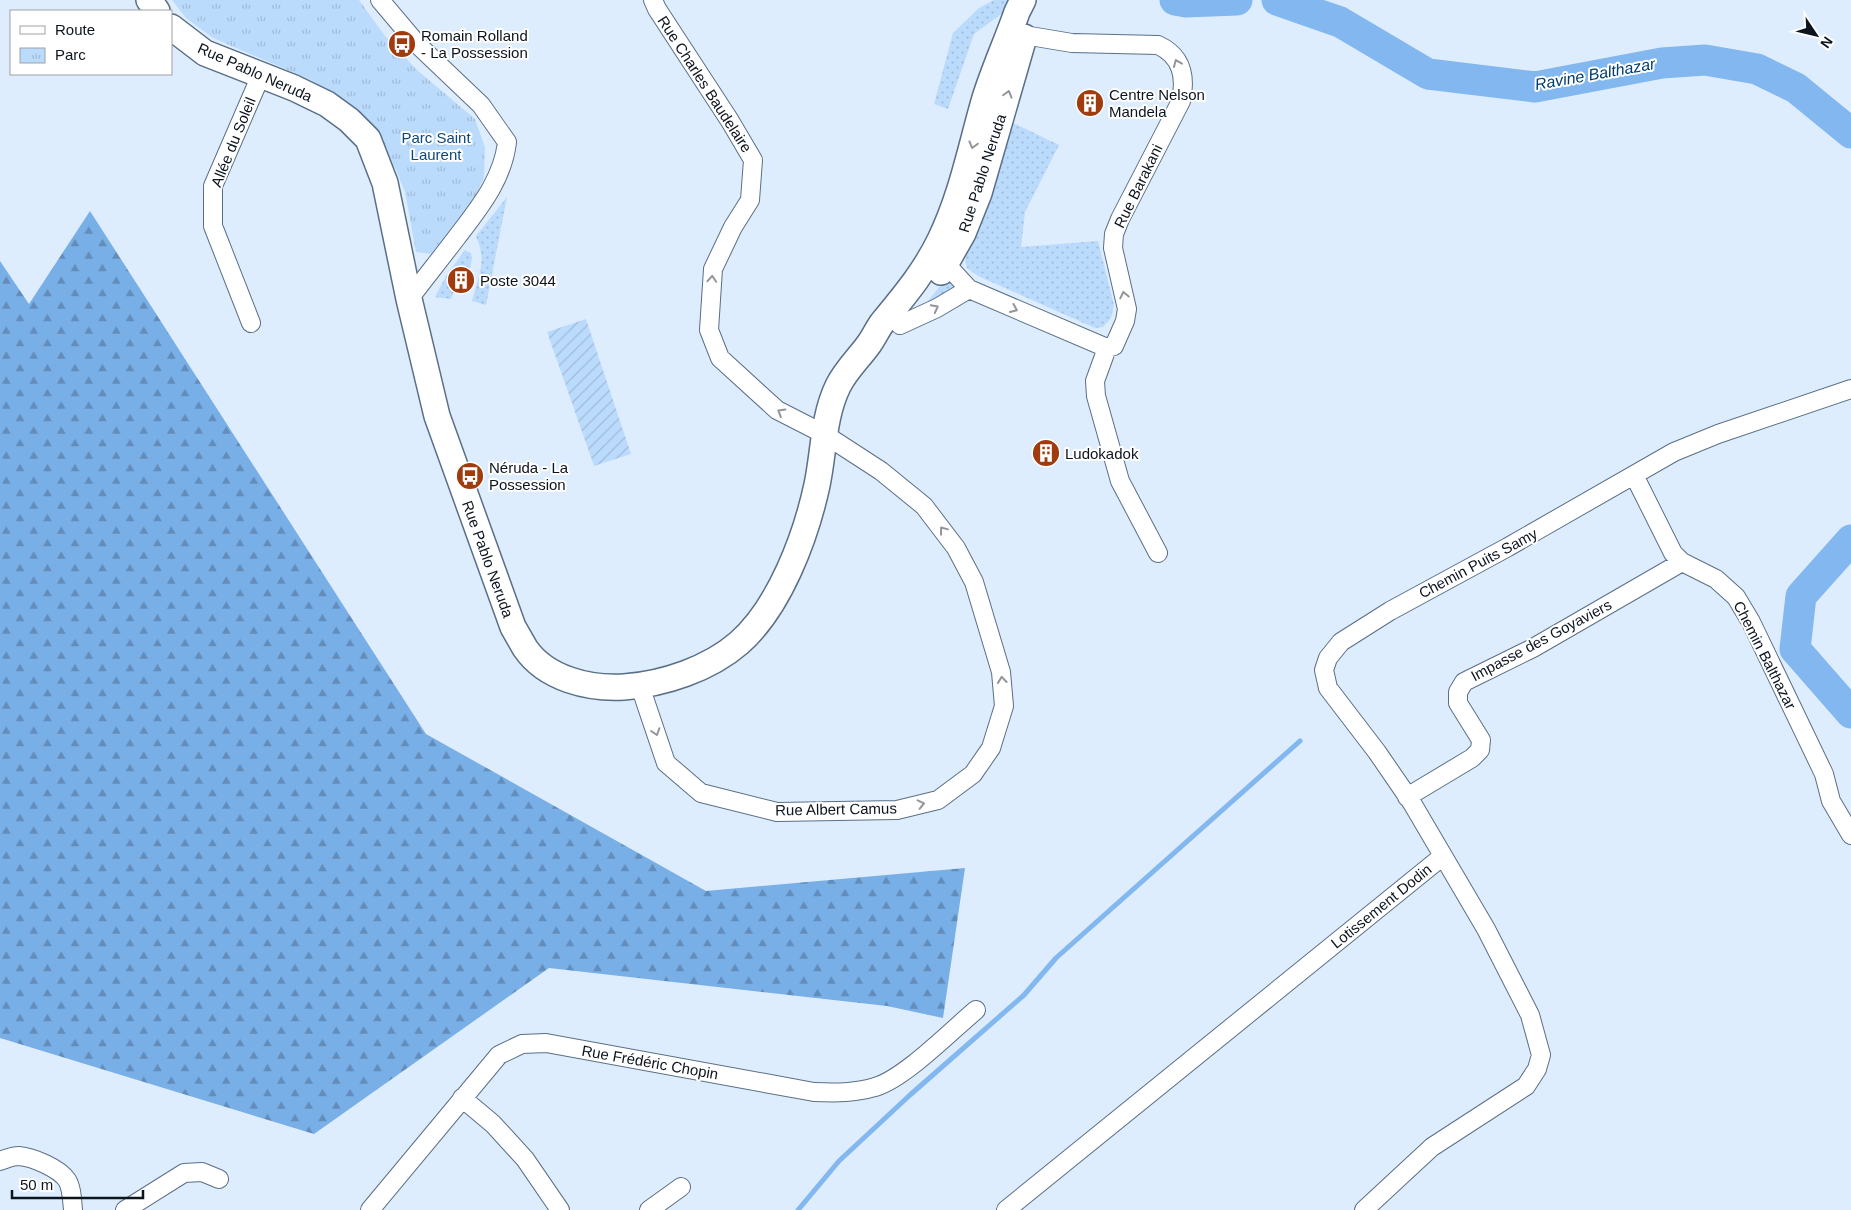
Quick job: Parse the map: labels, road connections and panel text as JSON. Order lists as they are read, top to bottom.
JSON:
{
  "streets": {
    "main road": ["Rue Pablo Neruda"],
    "street": [
      "Rue Charles Baudelaire",
      "Allée du Soleil",
      "Rue Barakani",
      "Chemin Puits Samy",
      "Impasse des Goyaviers",
      "Chemin Balthazar",
      "Rue Albert Camus",
      "Lotissement Dodin",
      "Rue Frédéric Chopin"
    ]
  },
  "crossings": [
    ["Rue Pablo Neruda", "Rue Charles Baudelaire"],
    ["Rue Pablo Neruda", "Allée du Soleil"],
    ["Rue Pablo Neruda", "Rue Barakani"],
    ["Rue Pablo Neruda", "Rue Albert Camus"],
    ["Rue Charles Baudelaire", "Rue Albert Camus"],
    ["Chemin Puits Samy", "Impasse des Goyaviers"],
    ["Chemin Puits Samy", "Chemin Balthazar"],
    ["Chemin Puits Samy", "Lotissement Dodin"],
    ["Impasse des Goyaviers", "Chemin Balthazar"]
  ],
  "one_way": ["Rue Charles Baudelaire"],
  "water": ["Ravine Balthazar"],
  "parks": ["Parc Saint Laurent"],
  "places": {
    "bus stop": ["Romain Rolland - La Possession", "Néruda - La Possession"],
    "building": ["Centre Nelson Mandela", "Poste 3044", "Ludokadok"]
  },
  "legend": ["Route", "Parc"],
  "scale_bar": "50 m",
  "north": "bottom right"
}
